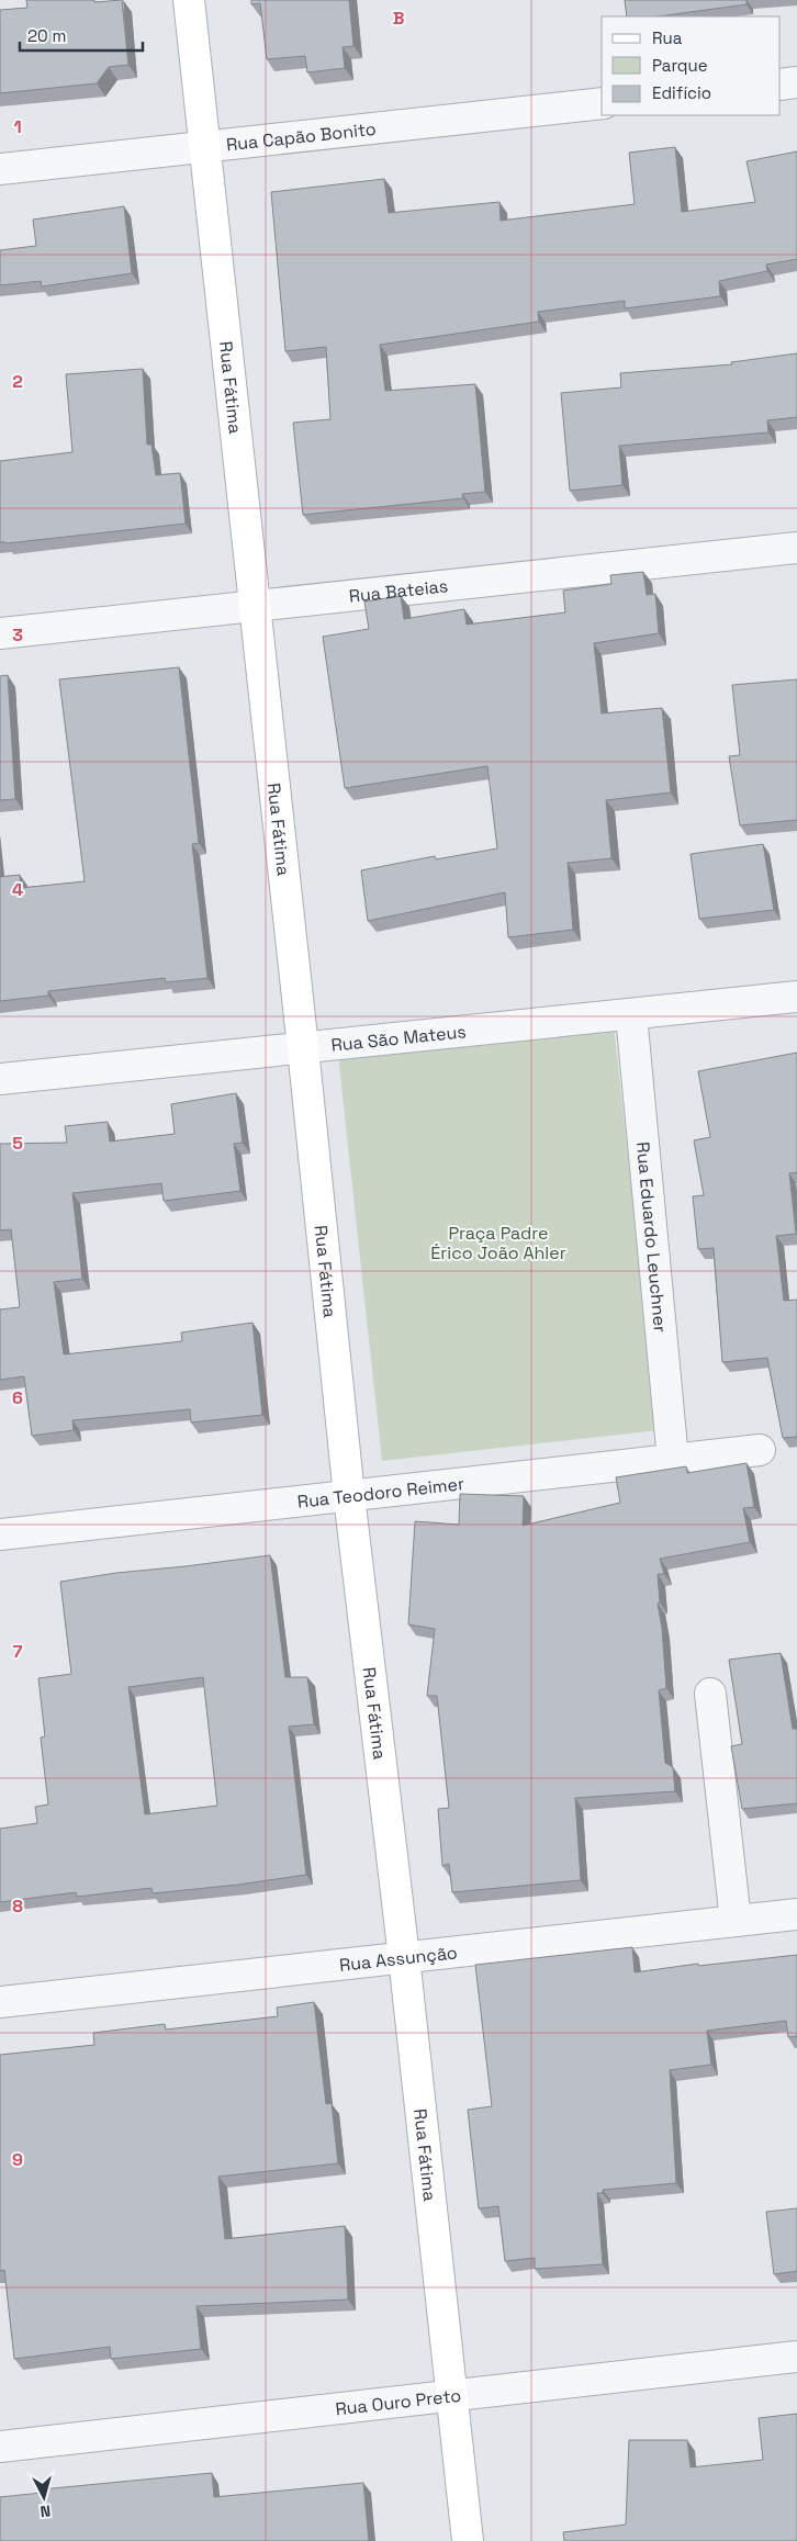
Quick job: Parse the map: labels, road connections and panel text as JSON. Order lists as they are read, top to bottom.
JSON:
{
  "streets": {
    "main road": ["Rua Fátima"],
    "street": [
      "Rua Capão Bonito",
      "Rua Bateias",
      "Rua São Mateus",
      "Rua Eduardo Leuchner",
      "Rua Teodoro Reimer",
      "Rua Assunção",
      "Rua Ouro Preto"
    ]
  },
  "crossings": [
    ["Rua Capão Bonito", "Rua Fátima"],
    ["Rua Fátima", "Rua Bateias"],
    ["Rua Fátima", "Rua São Mateus"],
    ["Rua Fátima", "Rua Teodoro Reimer"],
    ["Rua Fátima", "Rua Assunção"],
    ["Rua Fátima", "Rua Ouro Preto"],
    ["Rua São Mateus", "Rua Eduardo Leuchner"],
    ["Rua Eduardo Leuchner", "Rua Teodoro Reimer"]
  ],
  "parks": ["Praça Padre Érico João Ahler"],
  "legend": ["Rua", "Parque", "Edifício"],
  "scale_bar": "20 m",
  "north": "bottom",
  "grid": {
    "columns": ["B"],
    "rows": [
      "1",
      "2",
      "3",
      "4",
      "5",
      "6",
      "7",
      "8",
      "9"
    ]
  }
}
